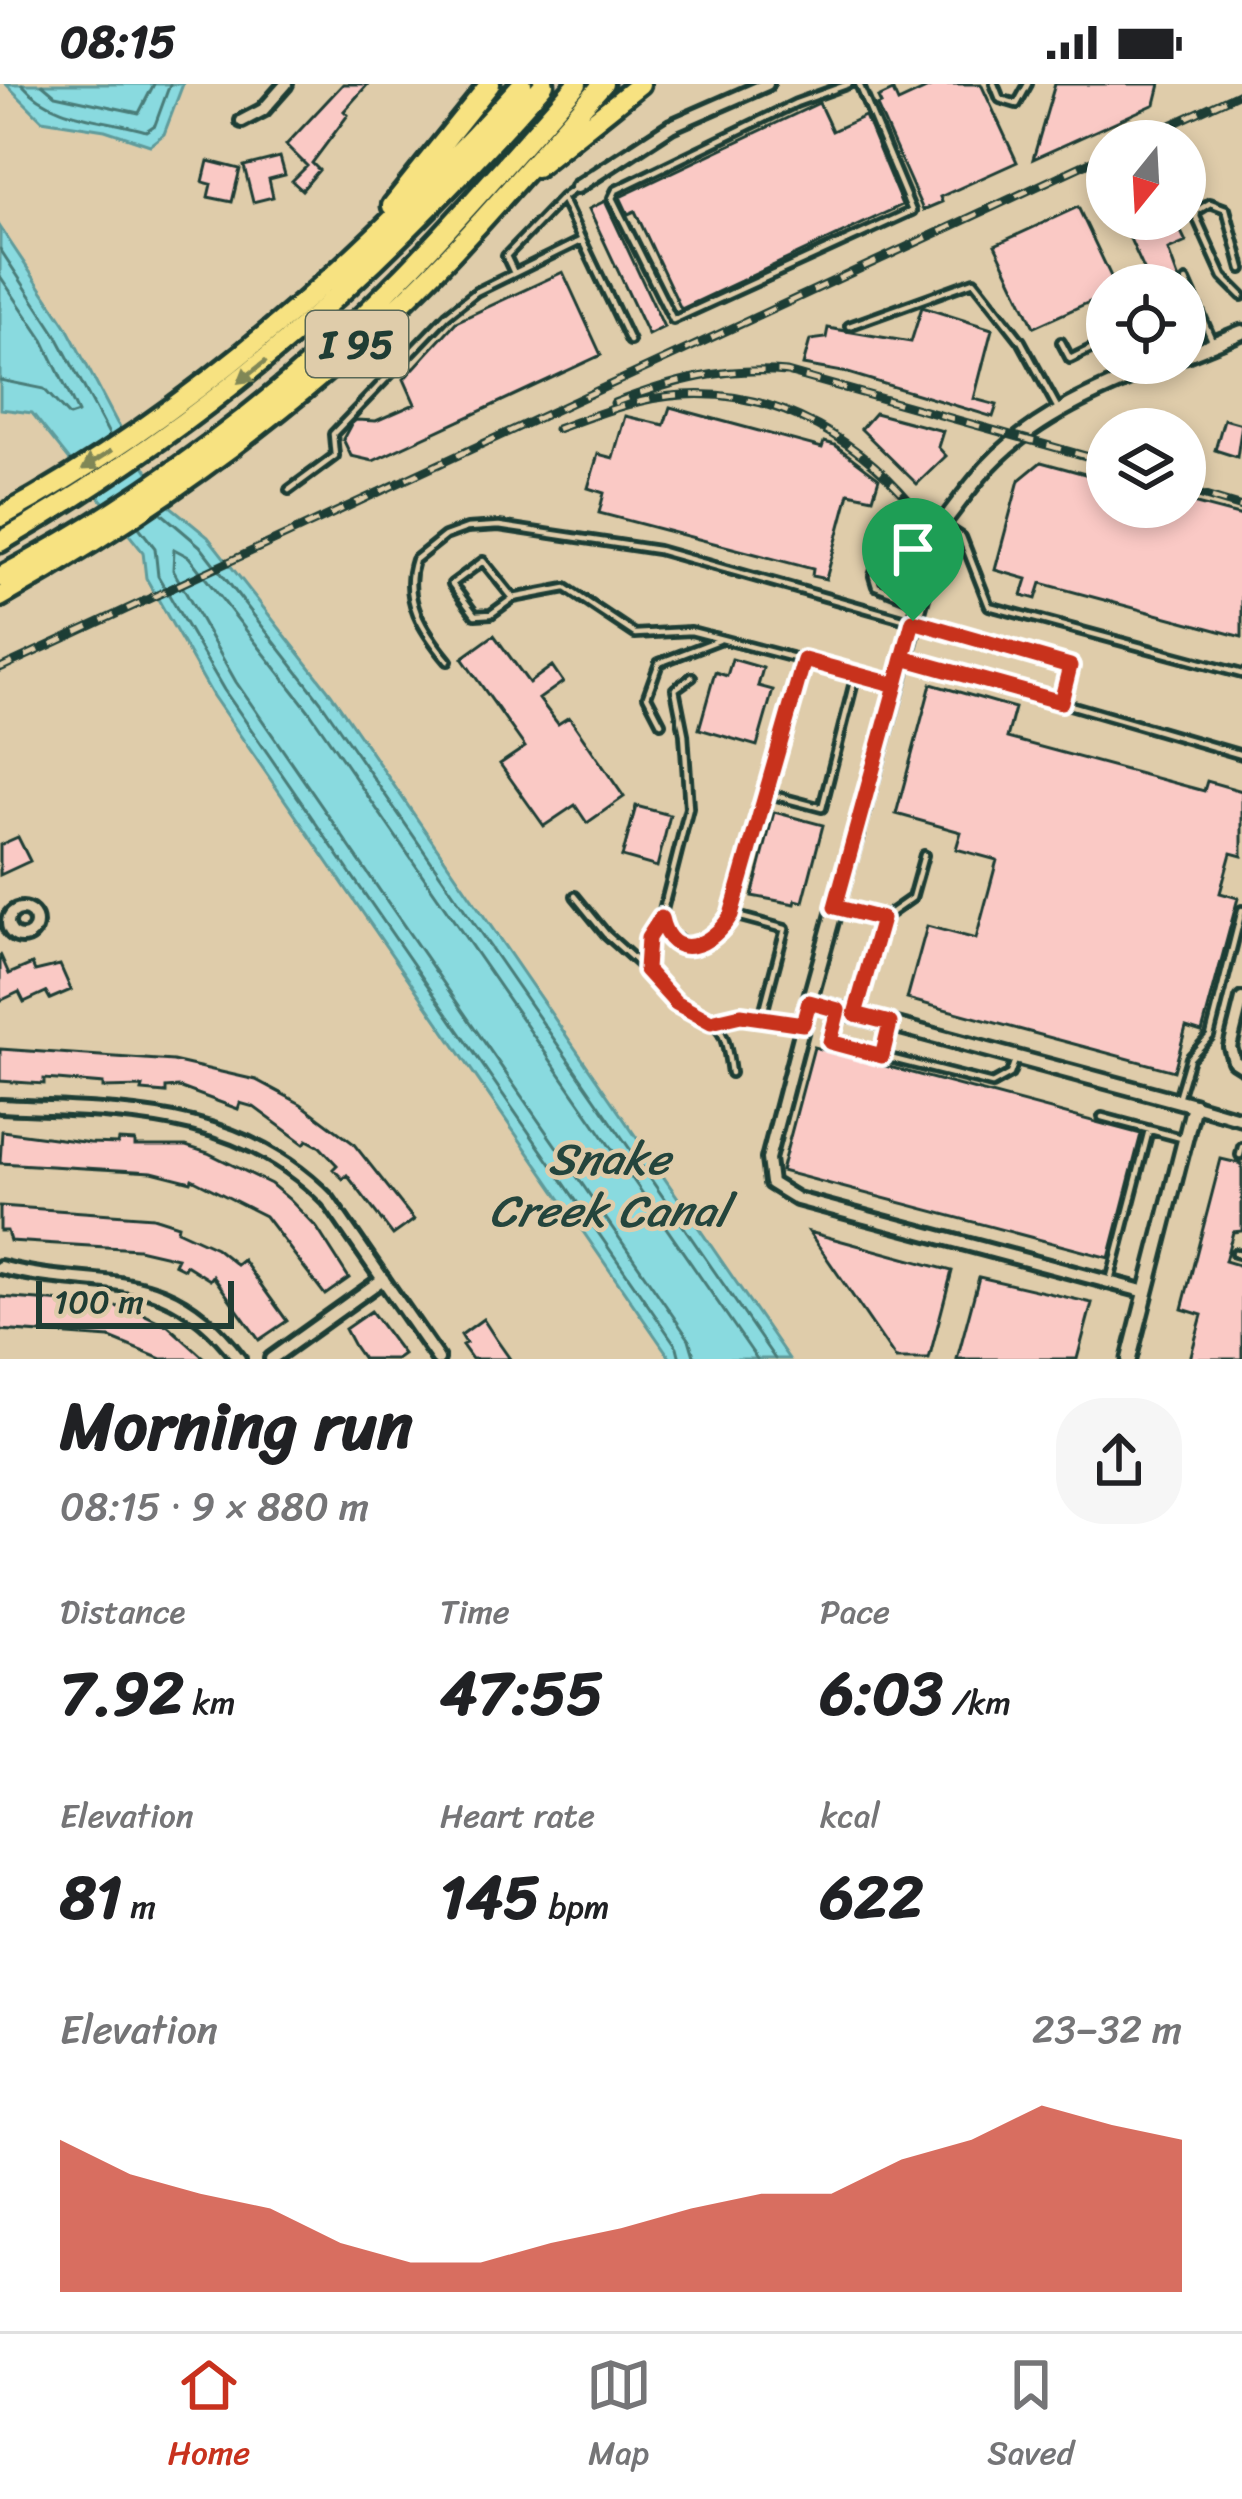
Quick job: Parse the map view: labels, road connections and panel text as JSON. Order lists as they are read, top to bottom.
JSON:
{
  "streets": {
    "highway": ["I 95"]
  },
  "water": ["Snake Creek Canal"],
  "scale_bar": "100 m",
  "north": "bottom",
  "page": {
    "status": "08:15",
    "scale": "100 m",
    "heading": ["Morning run", "08:15 · 9 × 880 m"],
    "stats": [
      ["Distance", "7.92 km"],
      ["Time", "47:55"],
      ["Pace", "6:03 /km"],
      ["Elevation", "81 m"],
      ["Heart rate", "145 bpm"],
      ["kcal", "622"]
    ],
    "chart": ["Elevation", "23–32 m"],
    "tabs": ["Home", "Map", "Saved"]
  }
}
